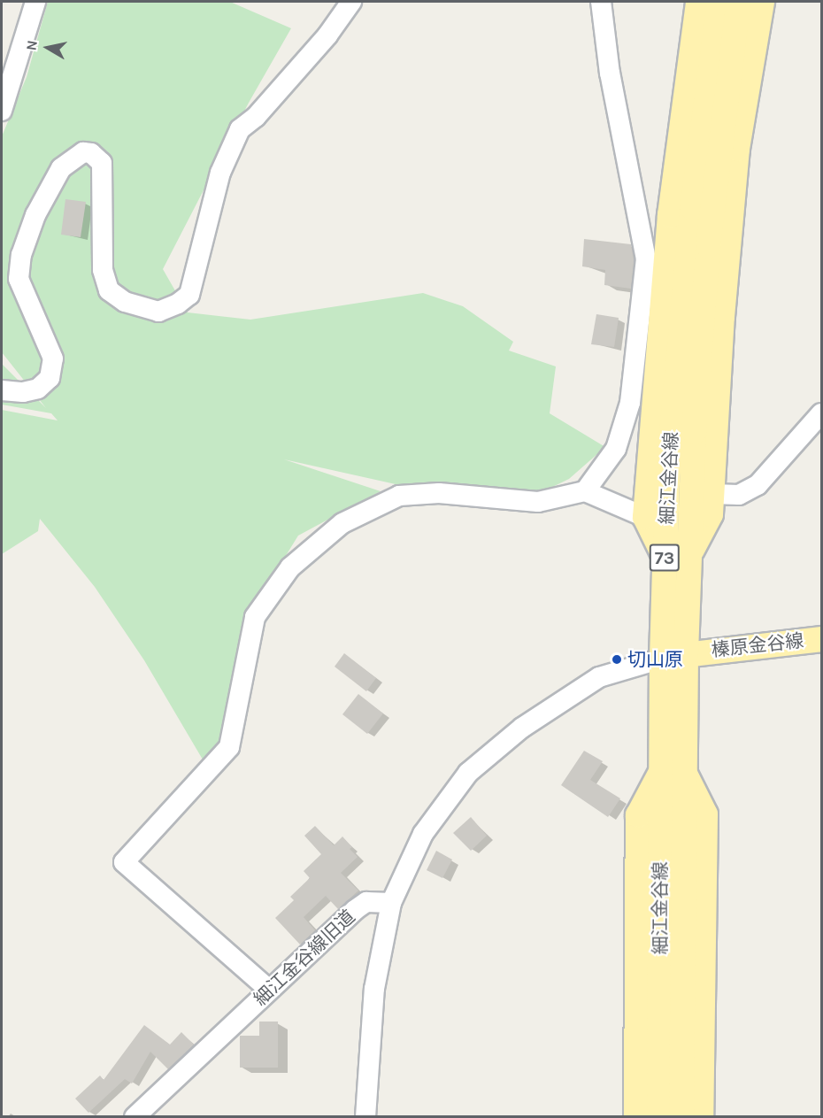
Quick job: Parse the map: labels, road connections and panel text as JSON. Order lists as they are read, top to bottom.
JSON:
{
  "streets": {
    "main road": ["細江金谷線", "73", "榛原金谷線"],
    "street": ["細江金谷線旧道"]
  },
  "crossings": [
    ["細江金谷線", "73"],
    ["細江金谷線", "榛原金谷線"]
  ],
  "places": ["切山原"],
  "north": "left"
}
